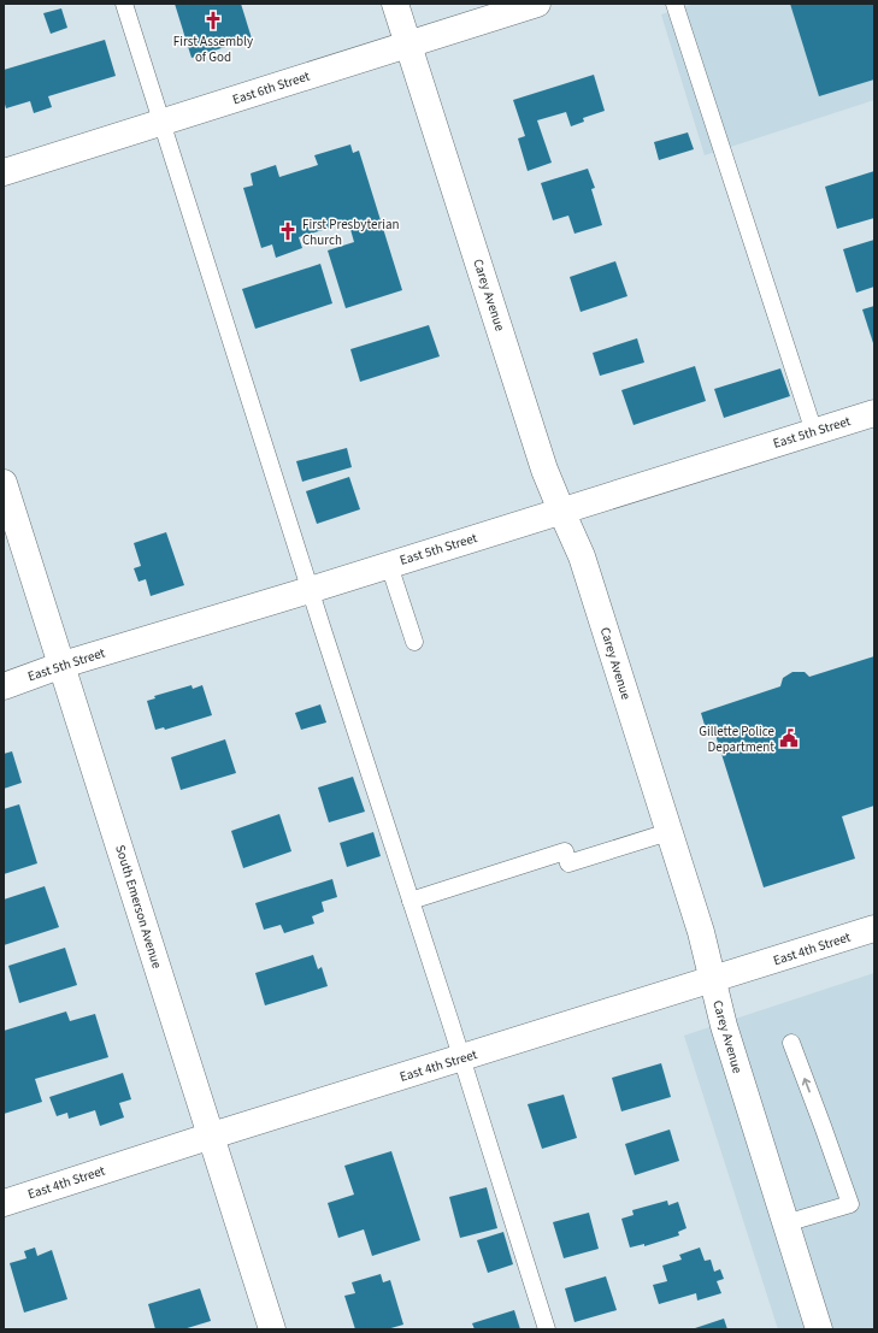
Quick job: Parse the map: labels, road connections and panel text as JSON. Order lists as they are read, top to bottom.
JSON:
{
  "streets": {
    "street": [
      "East 6th Street",
      "Carey Avenue",
      "East 5th Street",
      "South Emerson Avenue",
      "East 4th Street"
    ]
  },
  "crossings": [
    ["East 6th Street", "Carey Avenue"],
    ["Carey Avenue", "East 5th Street"],
    ["Carey Avenue", "East 4th Street"],
    ["East 5th Street", "South Emerson Avenue"],
    ["South Emerson Avenue", "East 4th Street"]
  ],
  "places": {
    "church": ["First Assembly of God", "First Presbyterian Church"],
    "public building": ["Gillette Police Department"]
  }
}
